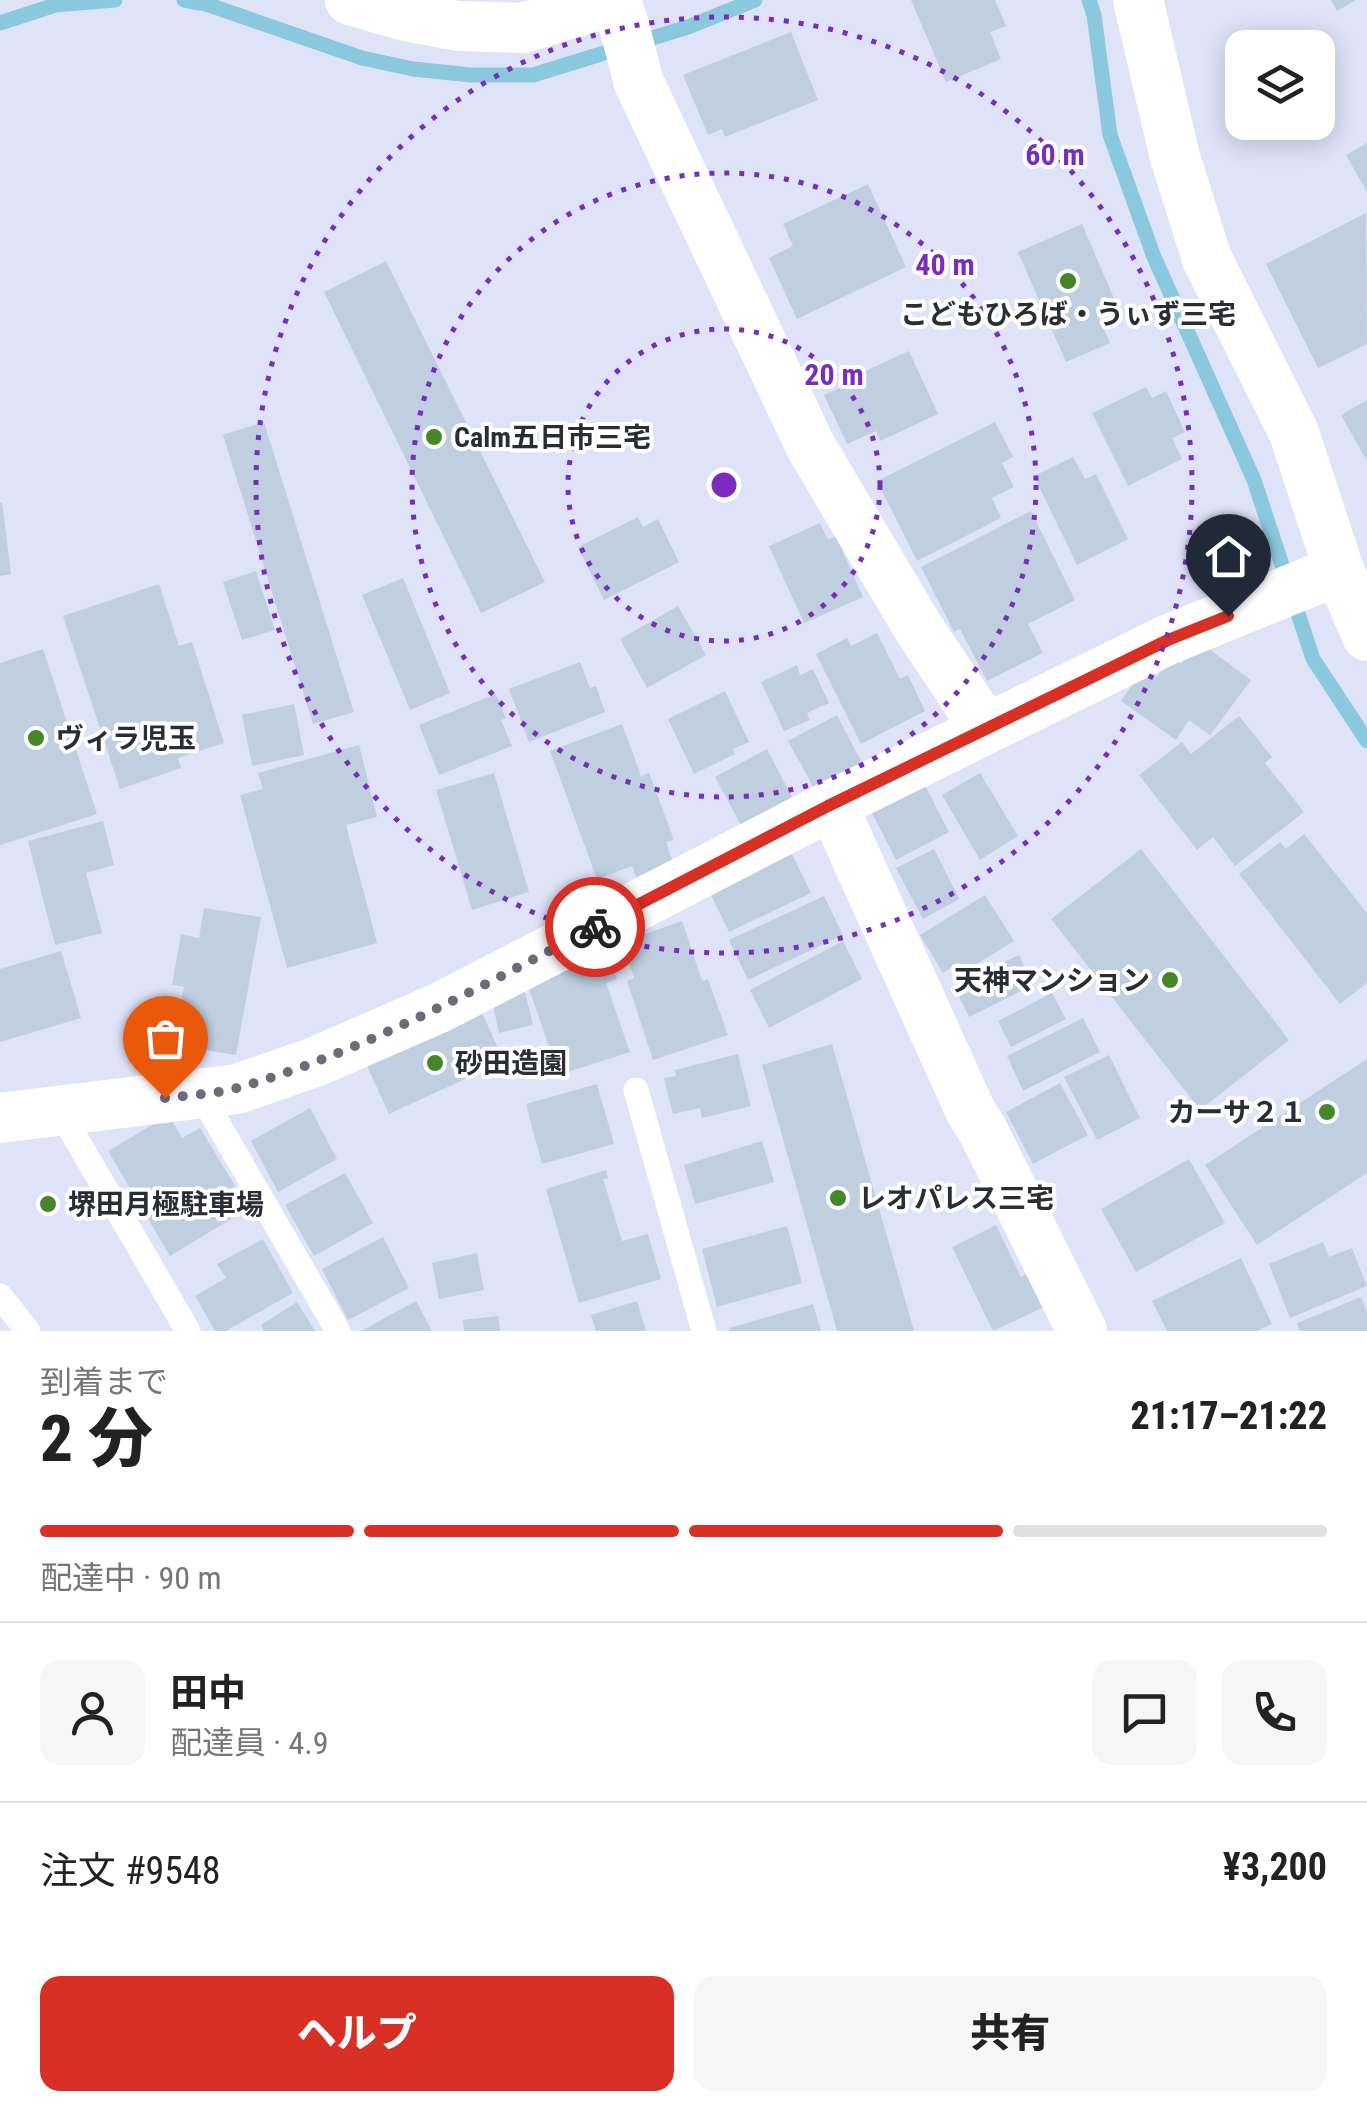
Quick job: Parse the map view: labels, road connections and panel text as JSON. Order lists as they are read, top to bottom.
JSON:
{
  "places": [
    "こどもひろば・うぃず三宅",
    "Calm五日市三宅",
    "ヴィラ児玉",
    "天神マンション",
    "砂田造園",
    "カーサ２１",
    "レオパレス三宅",
    "堺田月極駐車場"
  ],
  "page": {
    "heading": ["2 分", "到着まで", "21:17–21:22"],
    "panel": [
      "田中",
      "配達員 · 4.9",
      "注文 #9548",
      "¥3,200"
    ],
    "bar": "配達中 · 90 m",
    "buttons": ["ヘルプ", "共有"]
  },
  "rings": ["60 m", "40 m", "20 m"]
}
